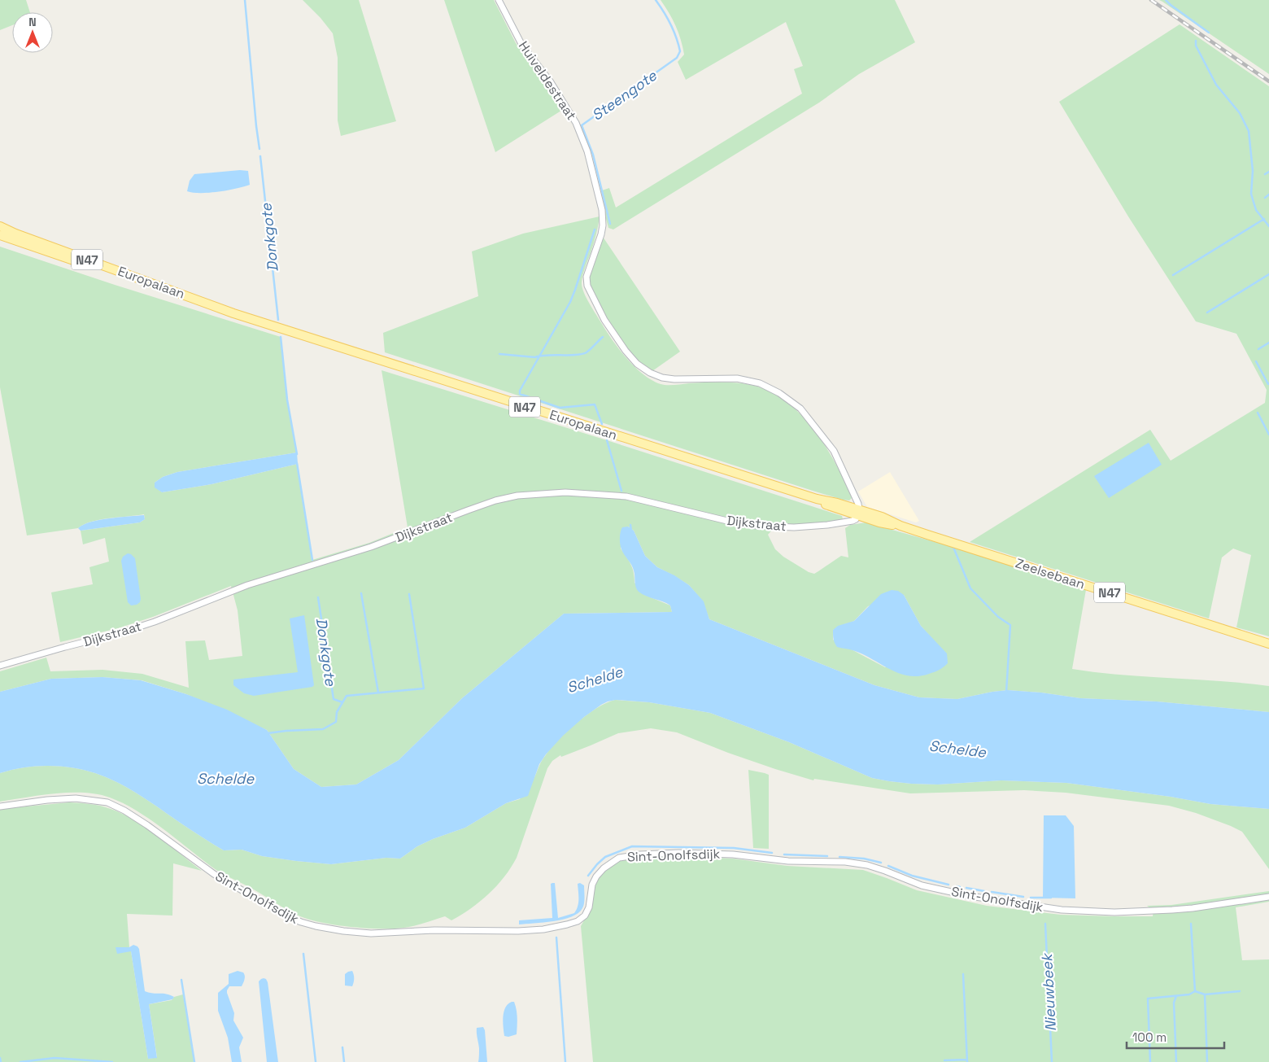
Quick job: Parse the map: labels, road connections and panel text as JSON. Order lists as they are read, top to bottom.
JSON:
{
  "streets": {
    "main road": ["N47", "Europalaan", "Zeelsebaan"],
    "street": ["Huiveldestraat", "Dijkstraat", "Sint-Onolfsdijk"]
  },
  "crossings": [
    ["Huiveldestraat", "Dijkstraat"],
    ["Huiveldestraat", "Zeelsebaan"],
    ["Europalaan", "Zeelsebaan"],
    ["Dijkstraat", "Zeelsebaan"]
  ],
  "water": [
    "Steengote",
    "Donkgote",
    "Schelde",
    "Nieuwbeek"
  ],
  "scale_bar": "100 m",
  "north": "top"
}
